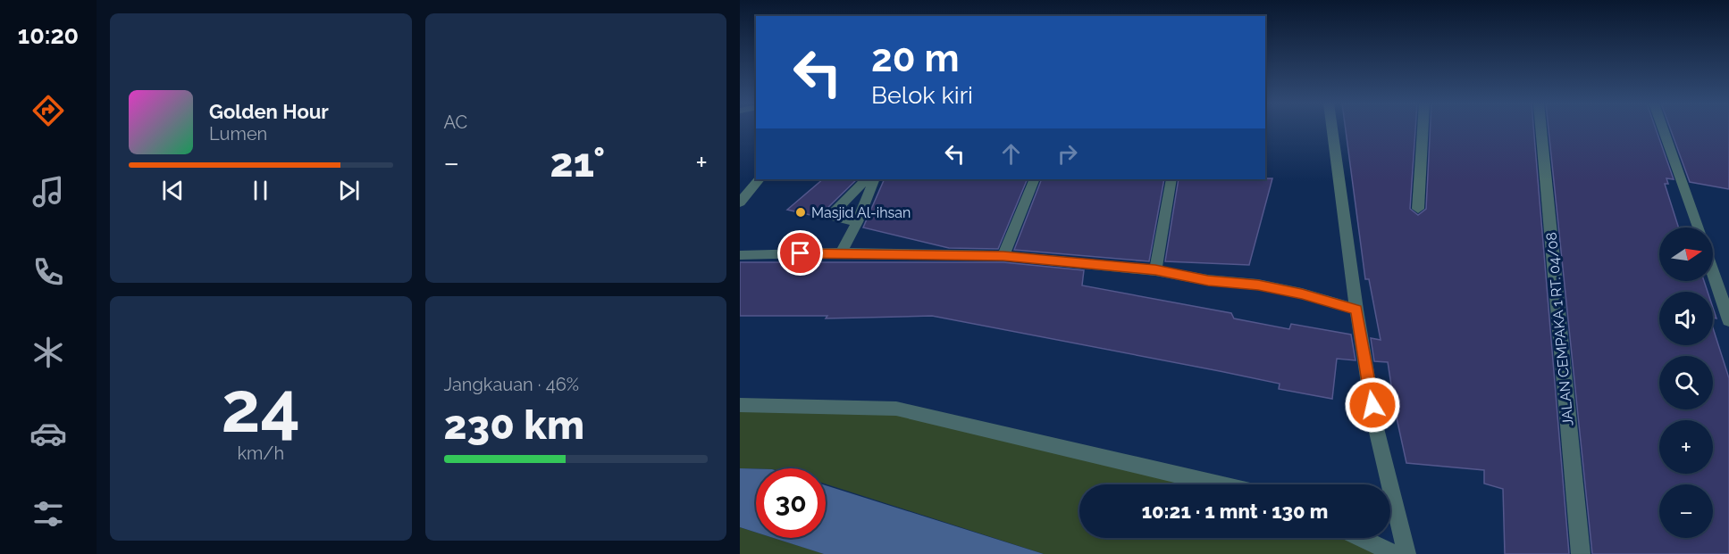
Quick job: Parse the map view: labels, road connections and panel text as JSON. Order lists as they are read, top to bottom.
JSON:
{
  "streets": {
    "street": ["JALAN CEMPAKA 1 RT. 04/08"]
  },
  "places": ["Masjid Al-ihsan"],
  "north": "right",
  "page": {
    "tabs": "10:20",
    "tile": [
      "AC",
      ["24", "km/h"],
      ["Jangkauan · 46%", "230 km"]
    ],
    "turn": ["20 m", "Belok kiri"],
    "song": ["Golden Hour", "Lumen"],
    "heat": ["−", "21°", "+"],
    "map_buttons": ["+", "−"],
    "limit": "30",
    "trip": "10:21 · 1 mnt · 130 m"
  }
}
